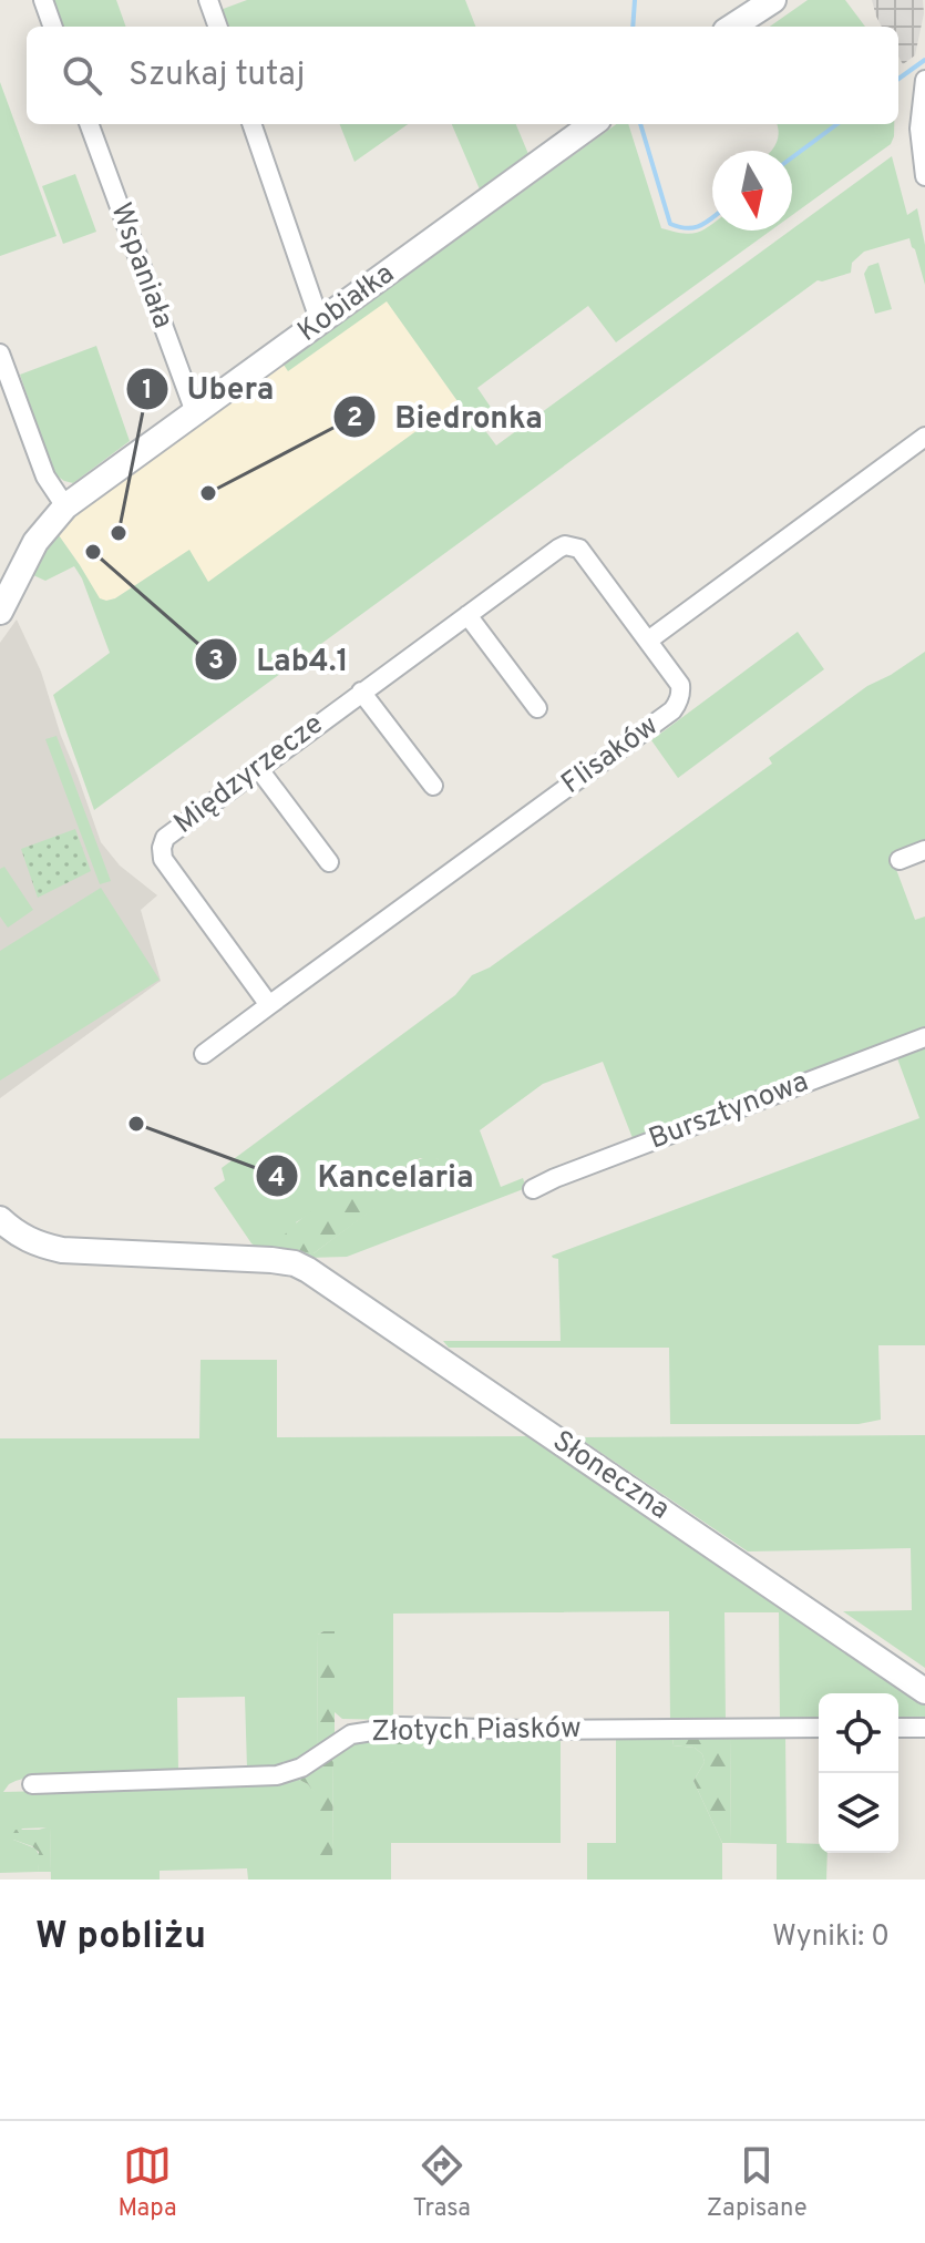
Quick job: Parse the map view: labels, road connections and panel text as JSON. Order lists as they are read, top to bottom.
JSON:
{
  "streets": {
    "street": [
      "Wspaniała",
      "Kobiałka",
      "Flisaków",
      "Międzyrzecze",
      "Bursztynowa",
      "Słoneczna",
      "Złotych Piasków"
    ]
  },
  "crossings": [
    ["Wspaniała", "Kobiałka"],
    ["Flisaków", "Międzyrzecze"]
  ],
  "places": [
    "Biedronka",
    "Ubera",
    "Lab4.1",
    "Kancelaria"
  ],
  "north": "bottom",
  "page": {
    "search": "Szukaj tutaj",
    "heading": ["W pobliżu", "Wyniki: 0"],
    "nav": ["Mapa", "Trasa", "Zapisane"]
  }
}
